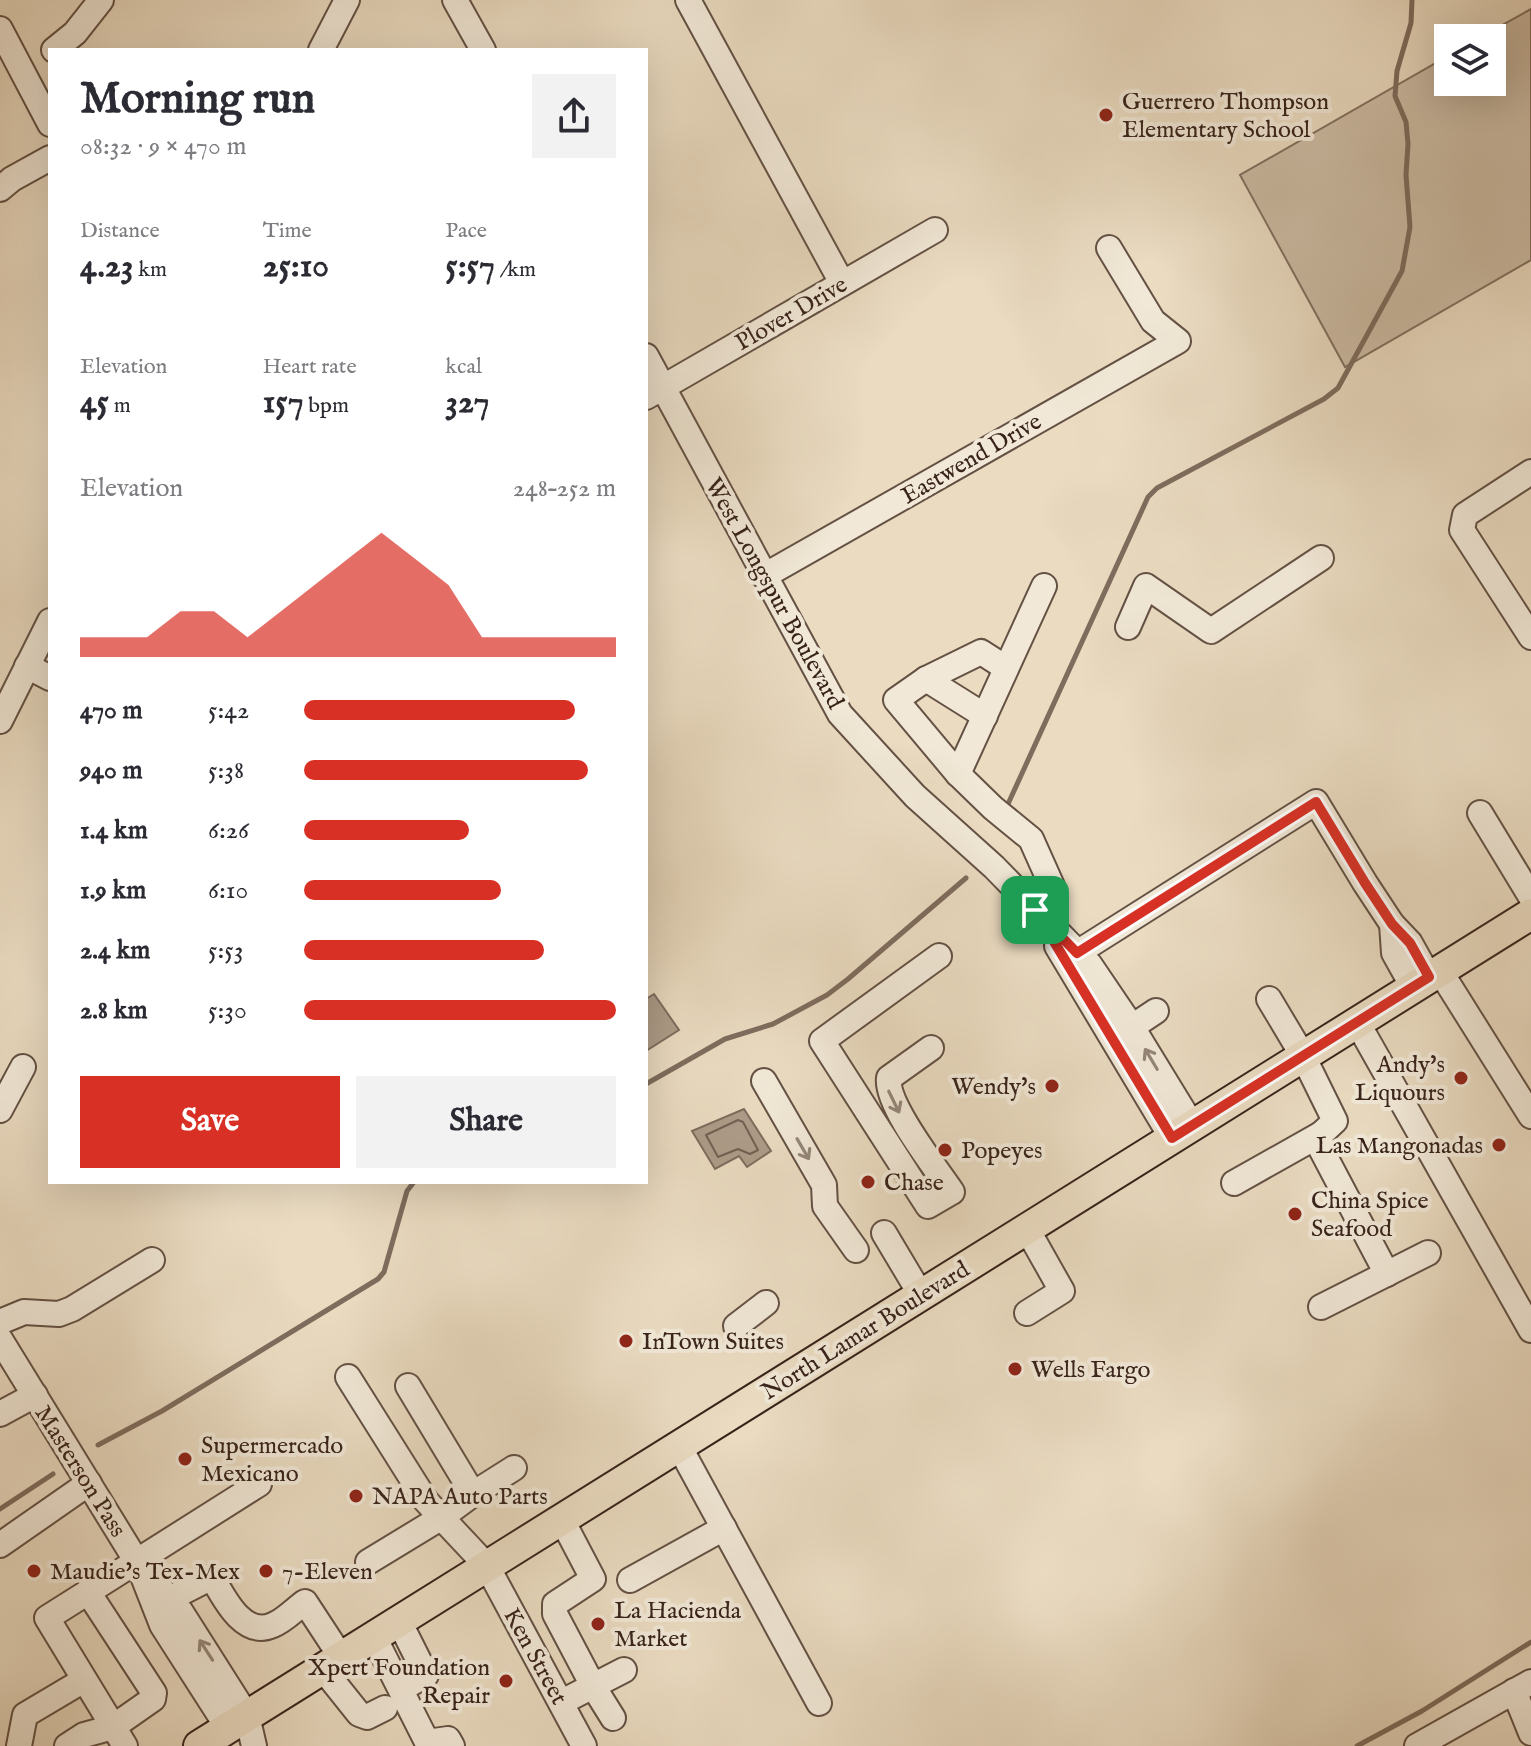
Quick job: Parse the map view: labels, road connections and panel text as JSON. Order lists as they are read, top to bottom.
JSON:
{
  "streets": {
    "main road": ["North Lamar Boulevard"],
    "street": [
      "Plover Drive",
      "Eastwend Drive",
      "West Longspur Boulevard",
      "Masterson Pass",
      "Ken Street"
    ]
  },
  "crossings": [
    ["Plover Drive", "West Longspur Boulevard"],
    ["Eastwend Drive", "West Longspur Boulevard"],
    ["West Longspur Boulevard", "North Lamar Boulevard"],
    ["North Lamar Boulevard", "Masterson Pass"],
    ["North Lamar Boulevard", "Ken Street"]
  ],
  "places": [
    "Guerrero Thompson Elementary School",
    "Andy's Liquours",
    "Wendy's",
    "Las Mangonadas",
    "Popeyes",
    "Chase",
    "China Spice Seafood",
    "InTown Suites",
    "Wells Fargo",
    "Supermercado Mexicano",
    "NAPA Auto Parts",
    "Maudie's Tex-Mex",
    "7-Eleven",
    "La Hacienda Market",
    "Xpert Foundation Repair"
  ],
  "page": {
    "heading": ["Morning run", "08:32 · 9 × 470 m"],
    "stats": [
      ["Distance", "4.23 km"],
      ["Time", "25:10"],
      ["Pace", "5:57 /km"],
      ["Elevation", "45 m"],
      ["Heart rate", "157 bpm"],
      ["kcal", "327"]
    ],
    "chart": ["Elevation", "248–252 m"],
    "list": [
      {
        "name": "470 m",
        "note": "5:42"
      },
      {
        "name": "940 m",
        "note": "5:38"
      },
      {
        "name": "1.4 km",
        "note": "6:26"
      },
      {
        "name": "1.9 km",
        "note": "6:10"
      },
      {
        "name": "2.4 km",
        "note": "5:53"
      },
      {
        "name": "2.8 km",
        "note": "5:30"
      }
    ],
    "buttons": ["Save", "Share"]
  }
}
